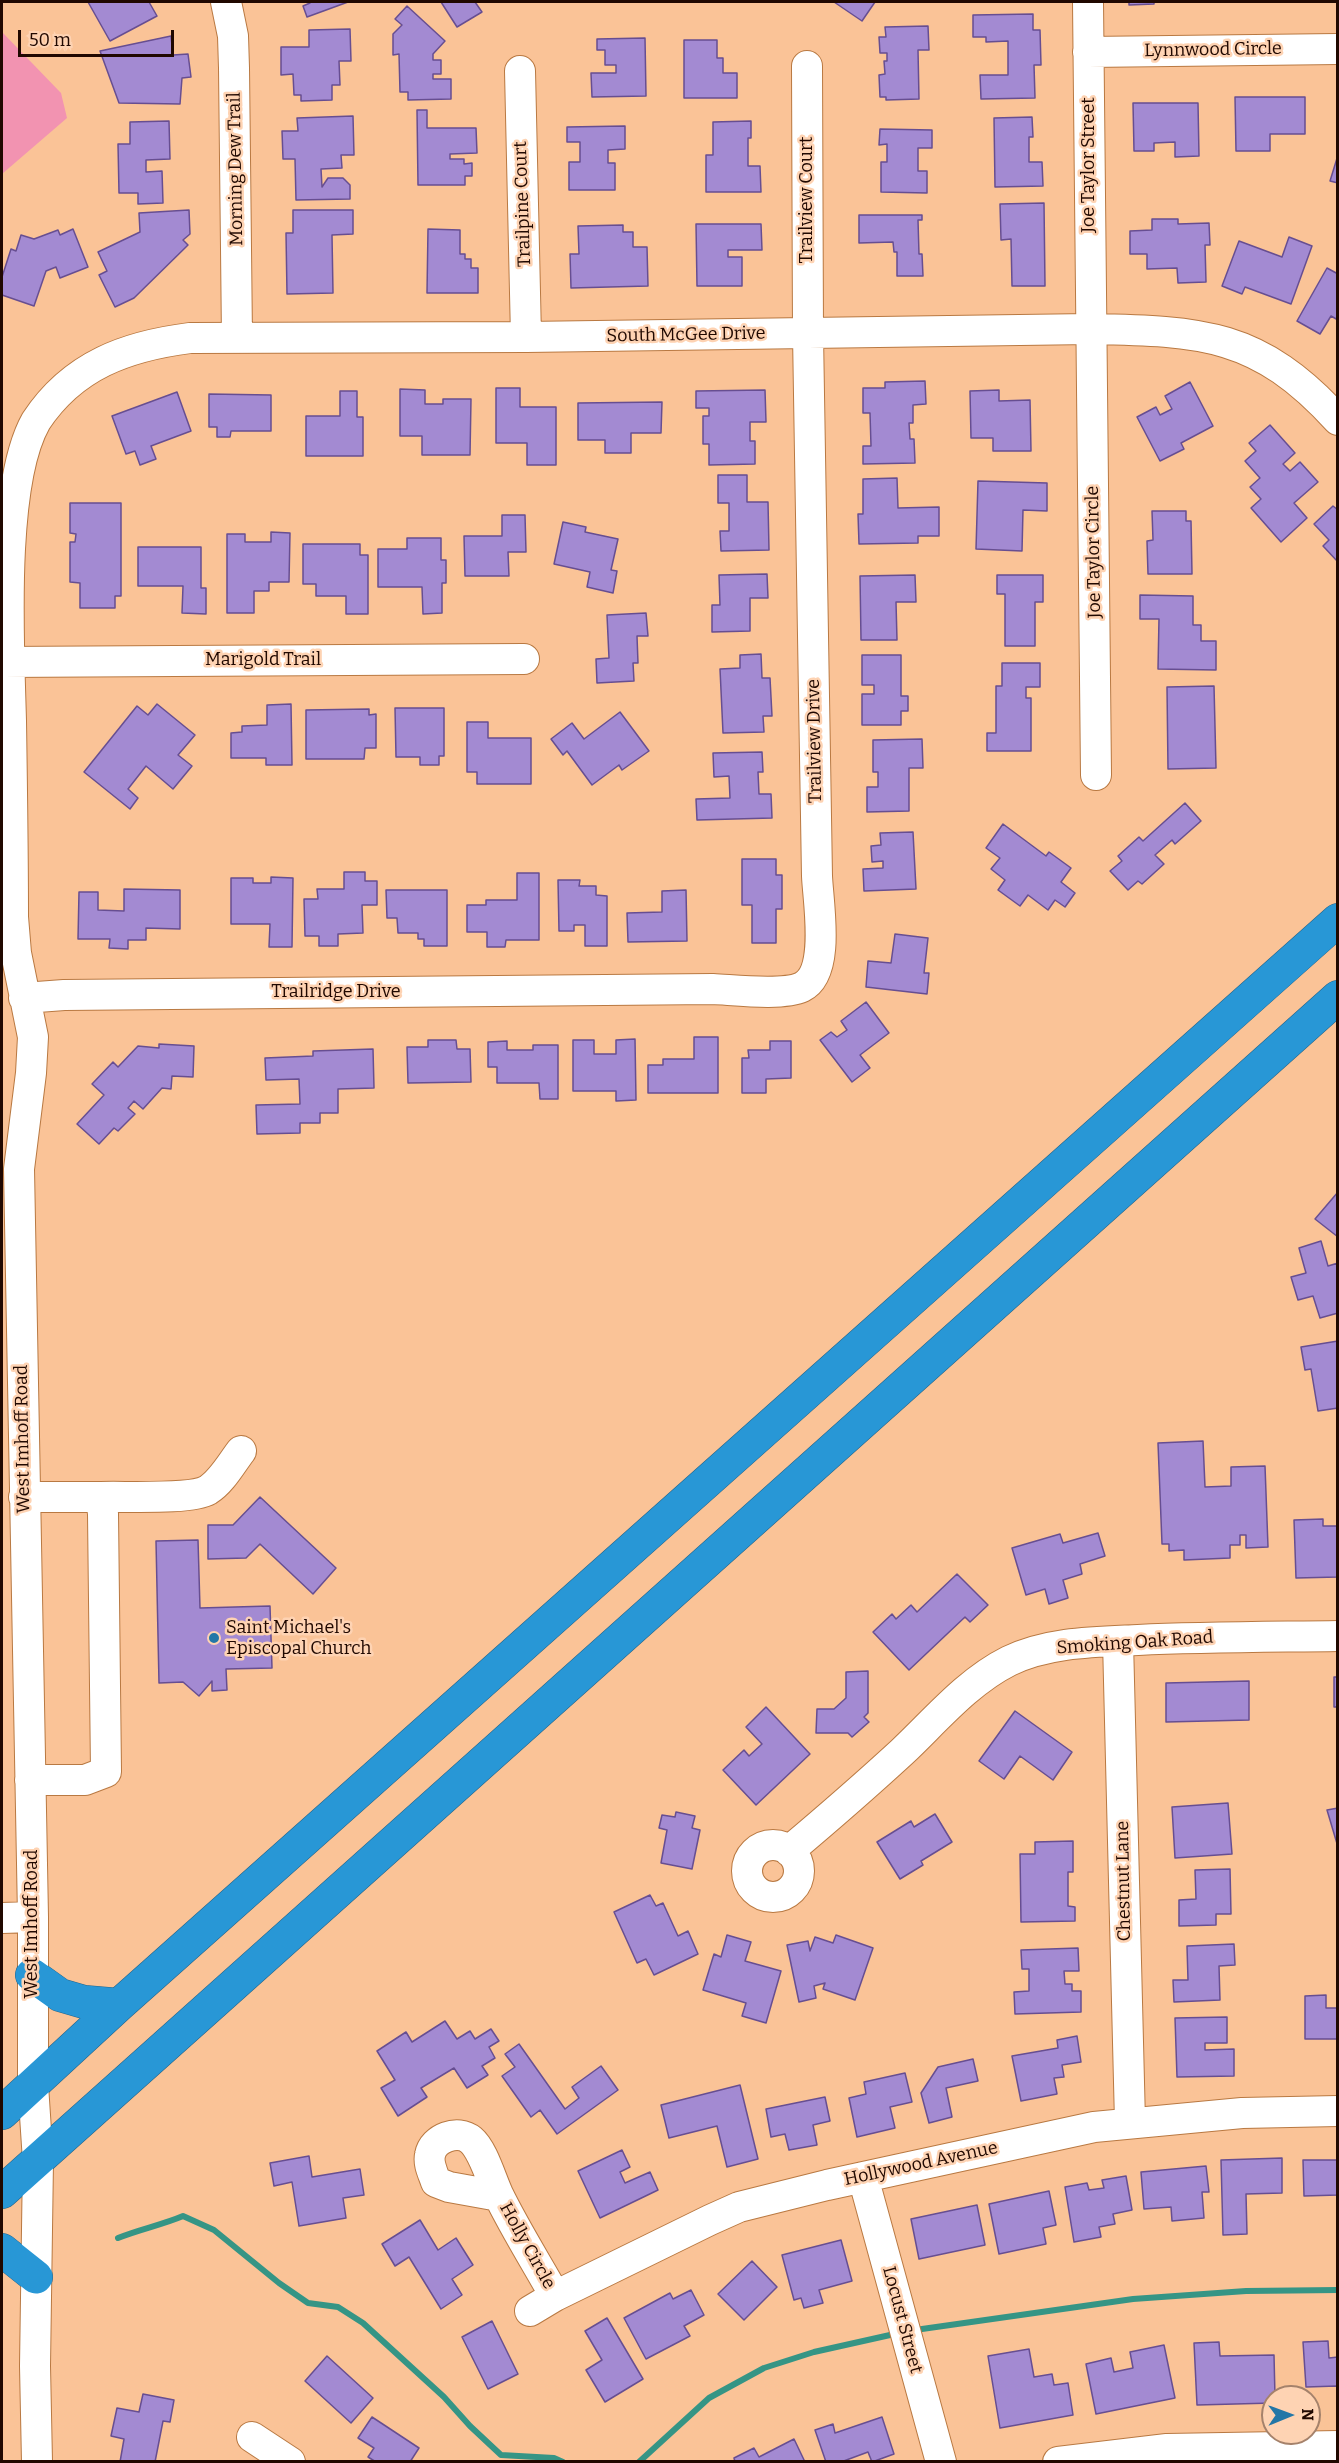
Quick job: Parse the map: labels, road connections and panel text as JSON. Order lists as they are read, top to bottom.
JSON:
{
  "streets": {
    "street": [
      "Lynnwood Circle",
      "Joe Taylor Street",
      "Morning Dew Trail",
      "Trailview Court",
      "Trailpine Court",
      "South McGee Drive",
      "Joe Taylor Circle",
      "Marigold Trail",
      "Trailview Drive",
      "Trailridge Drive",
      "West Imhoff Road",
      "Smoking Oak Road",
      "Chestnut Lane",
      "Hollywood Avenue",
      "Holly Circle",
      "Locust Street"
    ]
  },
  "crossings": [
    ["Lynnwood Circle", "Joe Taylor Street"],
    ["Joe Taylor Street", "South McGee Drive"],
    ["Joe Taylor Street", "Joe Taylor Circle"],
    ["Morning Dew Trail", "South McGee Drive"],
    ["Trailview Court", "South McGee Drive"],
    ["Trailview Court", "Trailview Drive"],
    ["Trailpine Court", "South McGee Drive"],
    ["South McGee Drive", "Joe Taylor Circle"],
    ["South McGee Drive", "Trailview Drive"],
    ["South McGee Drive", "West Imhoff Road"],
    ["Marigold Trail", "West Imhoff Road"],
    ["Trailview Drive", "Trailridge Drive"],
    ["Trailridge Drive", "West Imhoff Road"],
    ["Smoking Oak Road", "Chestnut Lane"],
    ["Chestnut Lane", "Hollywood Avenue"],
    ["Hollywood Avenue", "Holly Circle"],
    ["Hollywood Avenue", "Locust Street"]
  ],
  "places": ["Saint Michael's Episcopal Church"],
  "scale_bar": "50 m",
  "north": "right"
}
